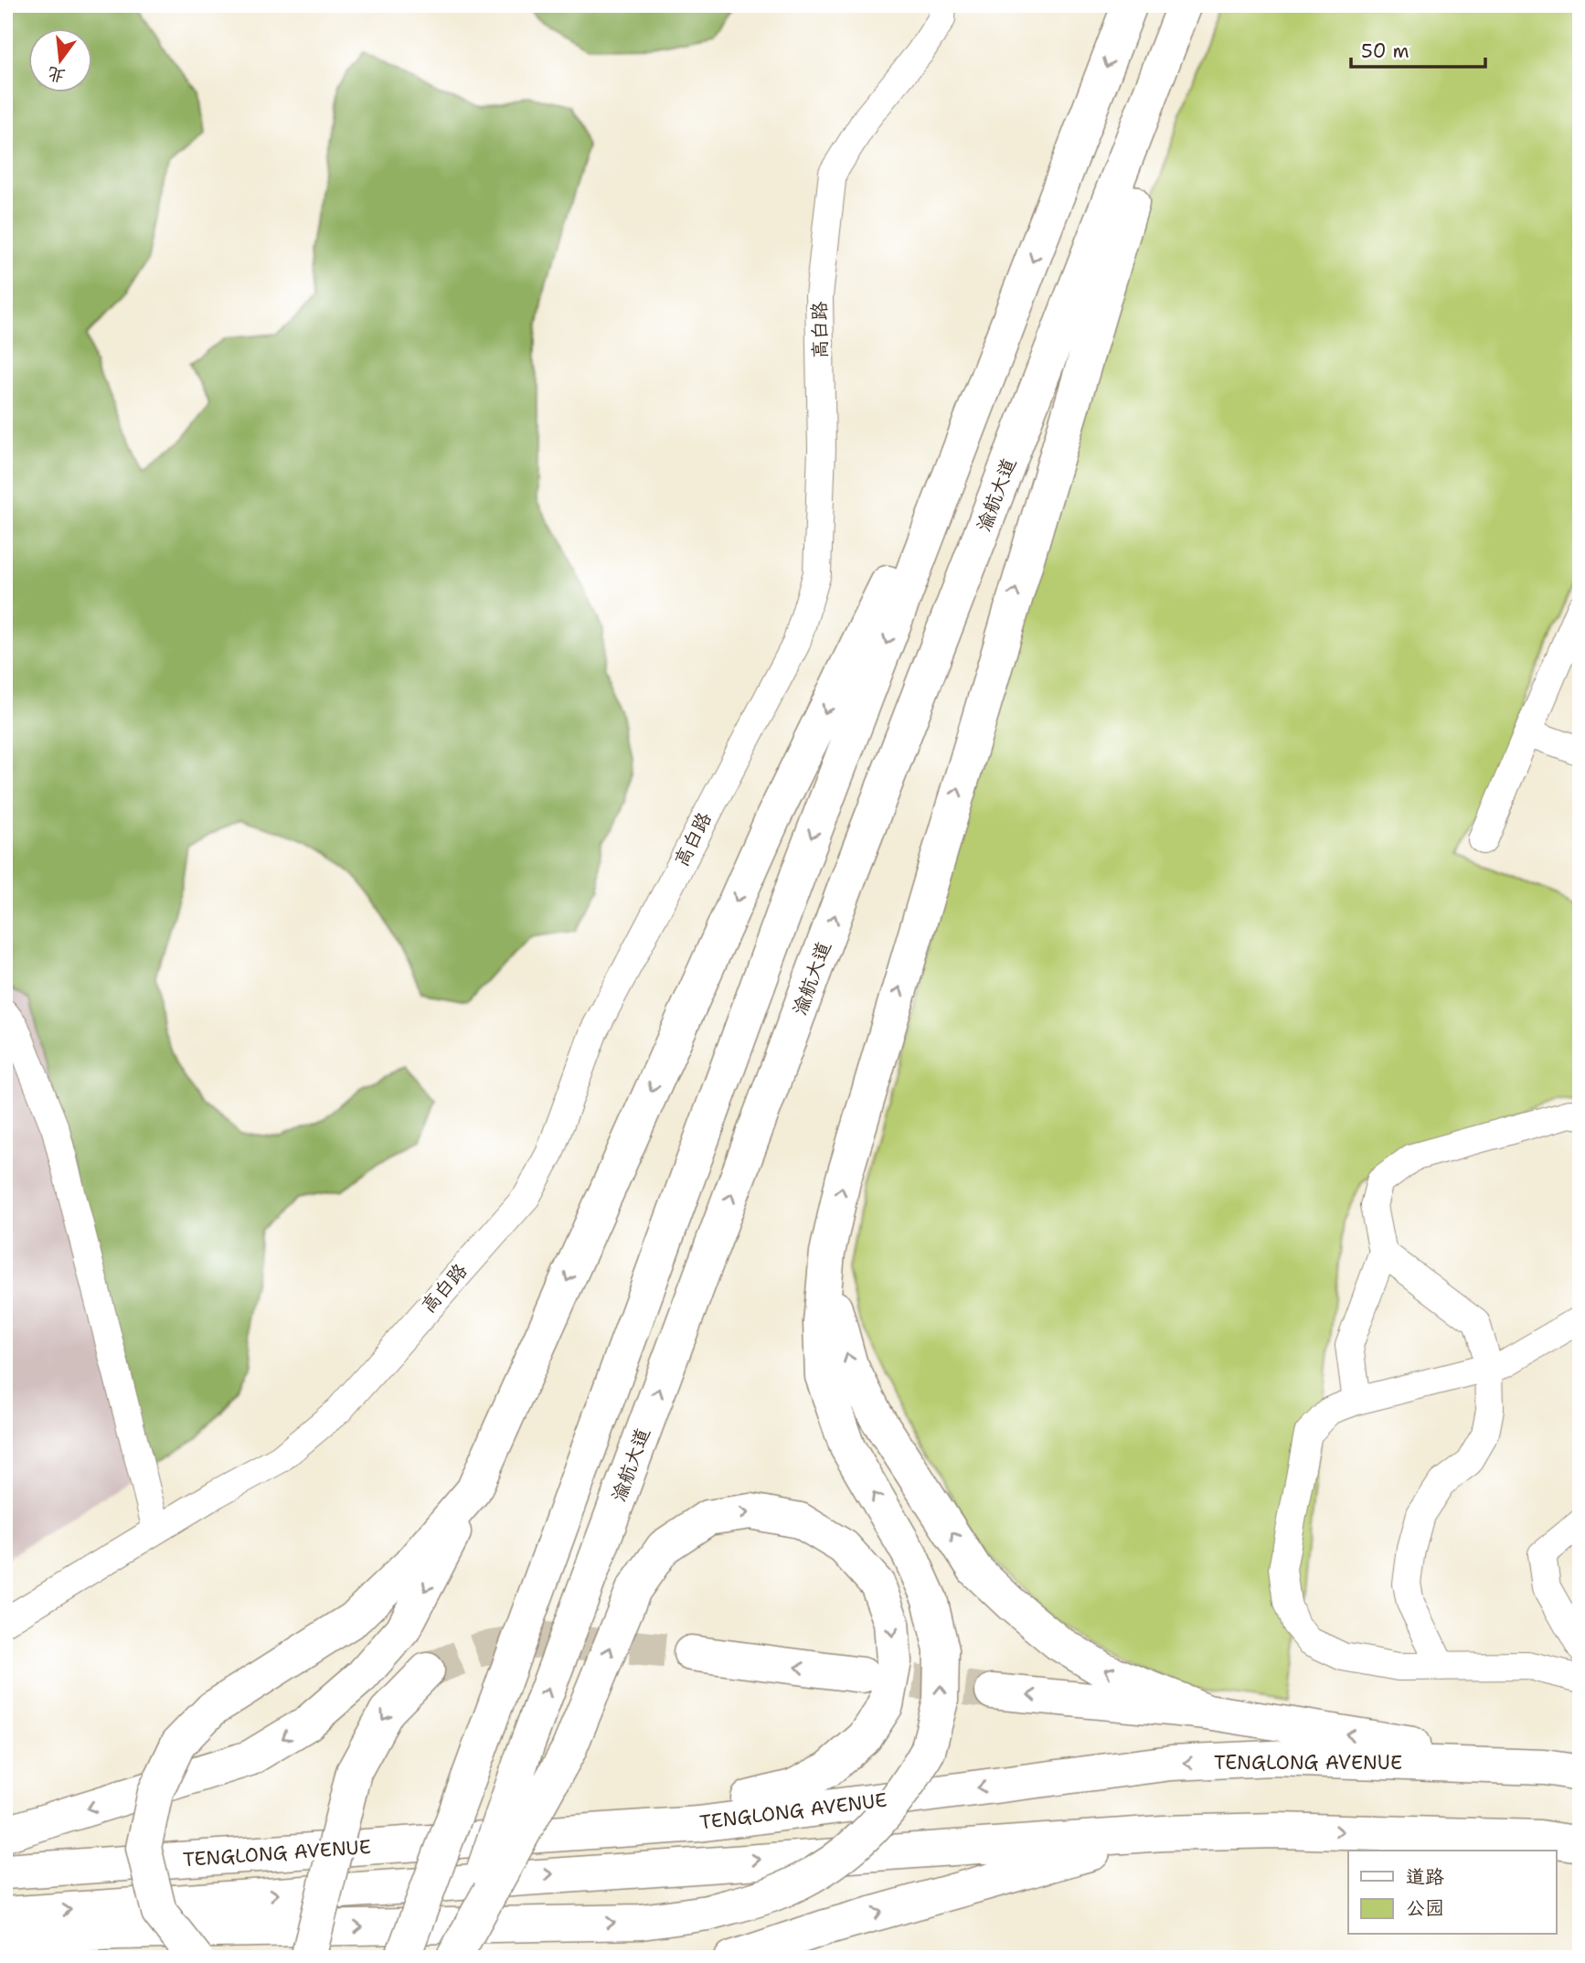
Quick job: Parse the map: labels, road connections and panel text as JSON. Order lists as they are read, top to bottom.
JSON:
{
  "streets": {
    "highway": ["渝航大道", "TENGLONG AVENUE"],
    "street": ["高白路"]
  },
  "legend": ["道路", "公园"],
  "scale_bar": "50 m",
  "north": "bottom"
}
